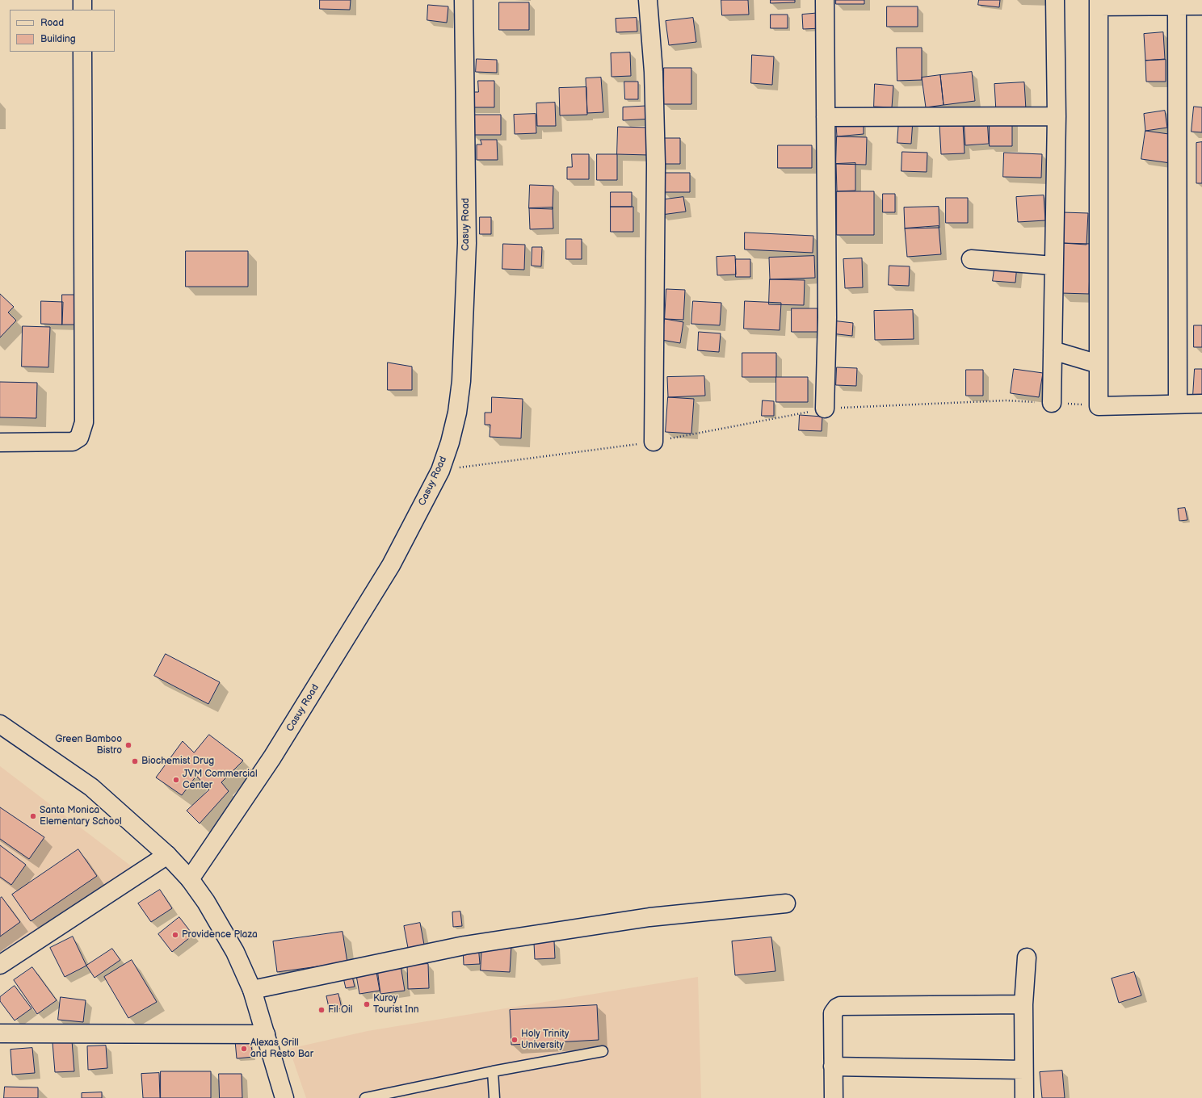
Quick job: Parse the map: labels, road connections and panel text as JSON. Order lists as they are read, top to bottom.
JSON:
{
  "streets": {
    "street": ["Casuy Road"]
  },
  "places": [
    "Green Bamboo Bistro",
    "Biochemist Drug",
    "JVM Commercial Center",
    "Santa Monica Elementary School",
    "Providence Plaza",
    "Kuroy Tourist Inn",
    "Fil Oil",
    "Holy Trinity University",
    "Alexas Grill and Resto Bar"
  ],
  "legend": ["Road", "Building"]
}
